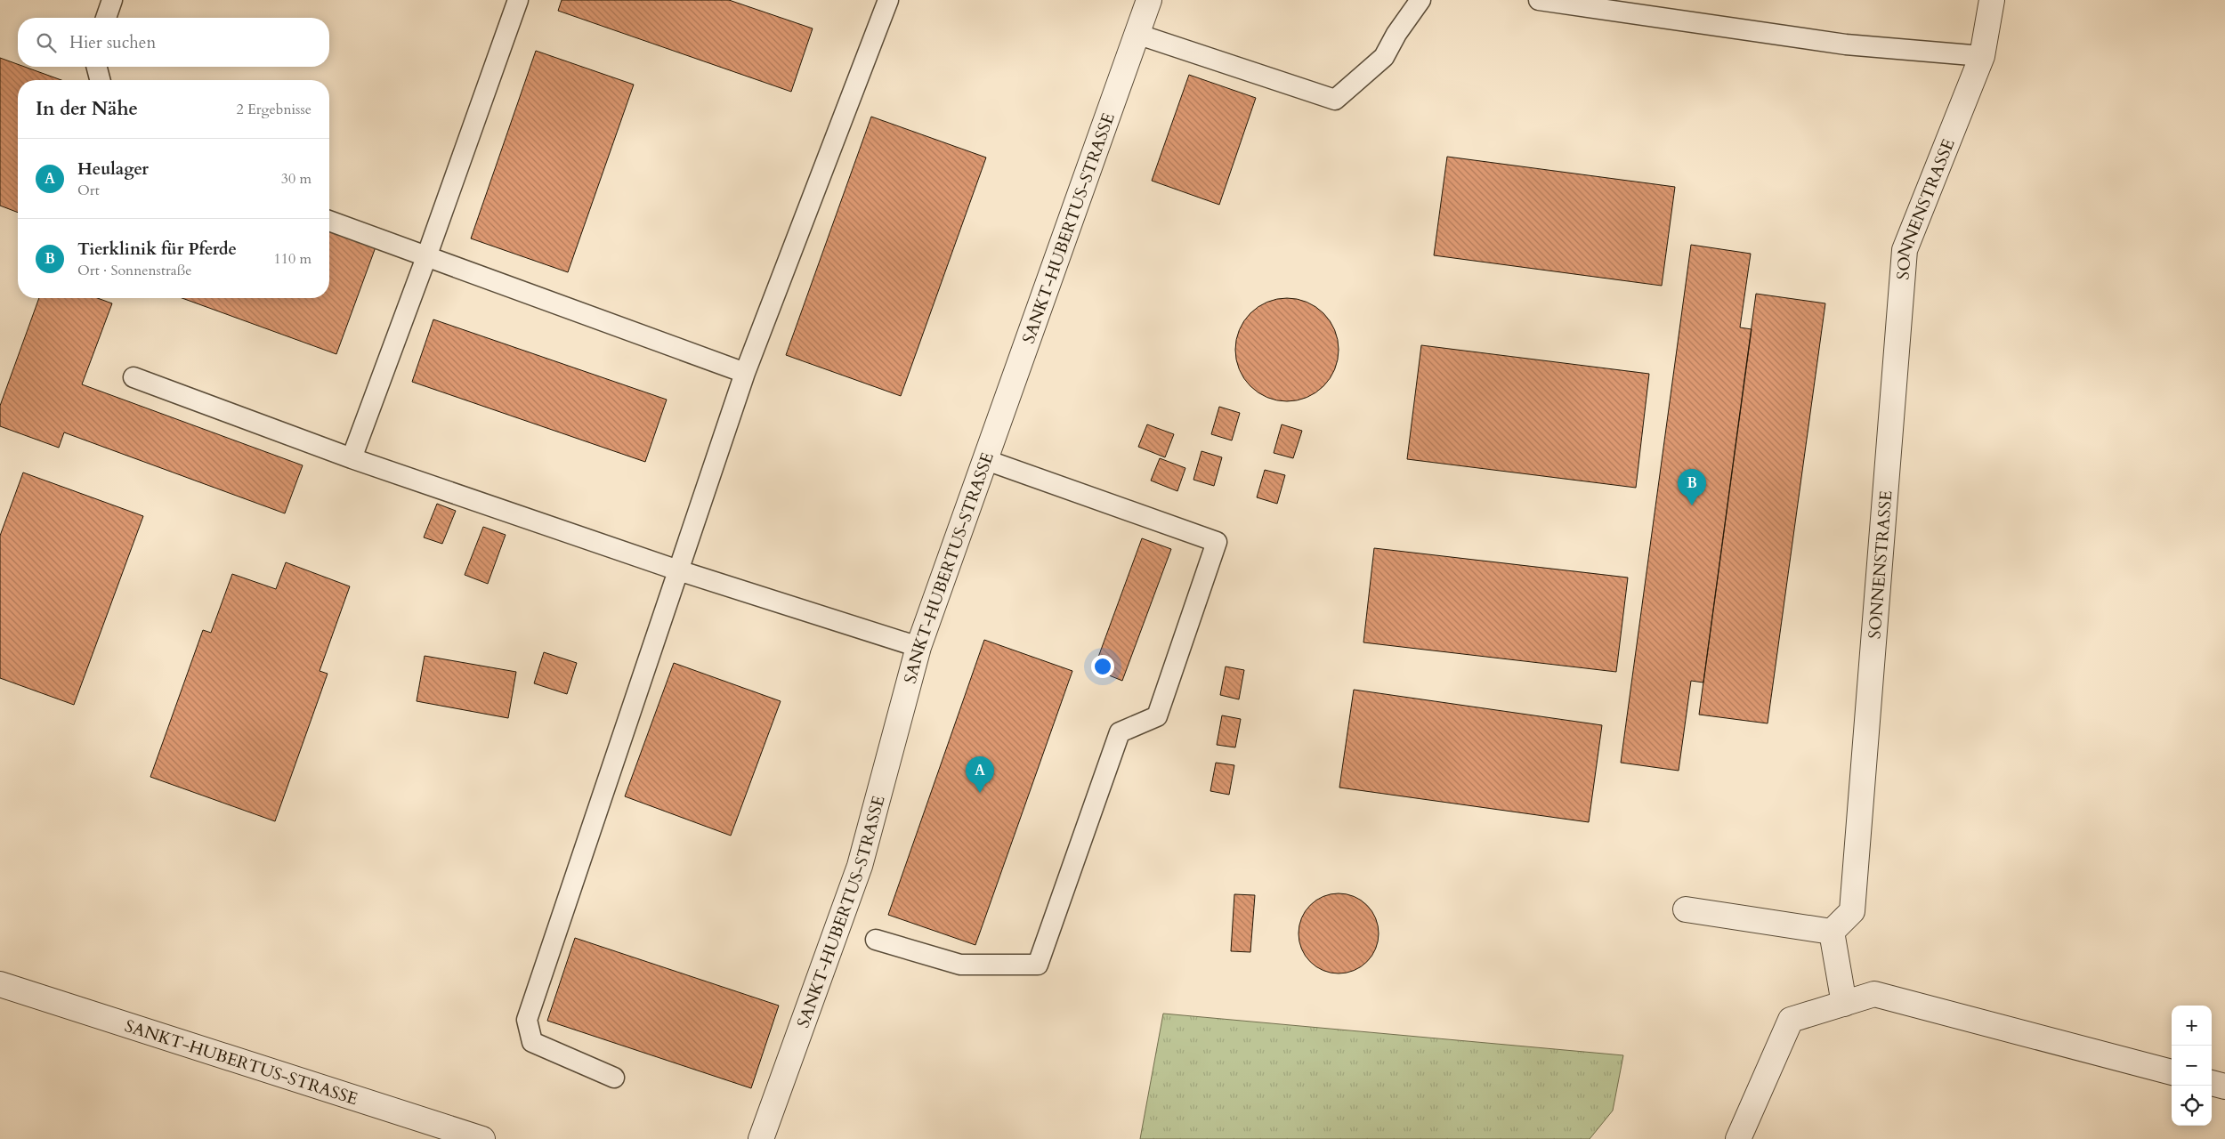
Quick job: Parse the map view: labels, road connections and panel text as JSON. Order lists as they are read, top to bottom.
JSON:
{
  "streets": {
    "street": ["SONNENSTRASSE", "SANKT-HUBERTUS-STRASSE"]
  },
  "page": {
    "search": "Hier suchen",
    "heading": ["In der Nähe", "2 Ergebnisse"],
    "list": [
      {
        "mark": "A",
        "name": "Heulager",
        "note": "Ort",
        "value": "30 m"
      },
      {
        "mark": "B",
        "name": "Tierklinik für Pferde",
        "note": "Ort · Sonnenstraße",
        "value": "110 m"
      }
    ],
    "pins": ["B", "A"],
    "map_buttons": ["+", "−"]
  }
}
